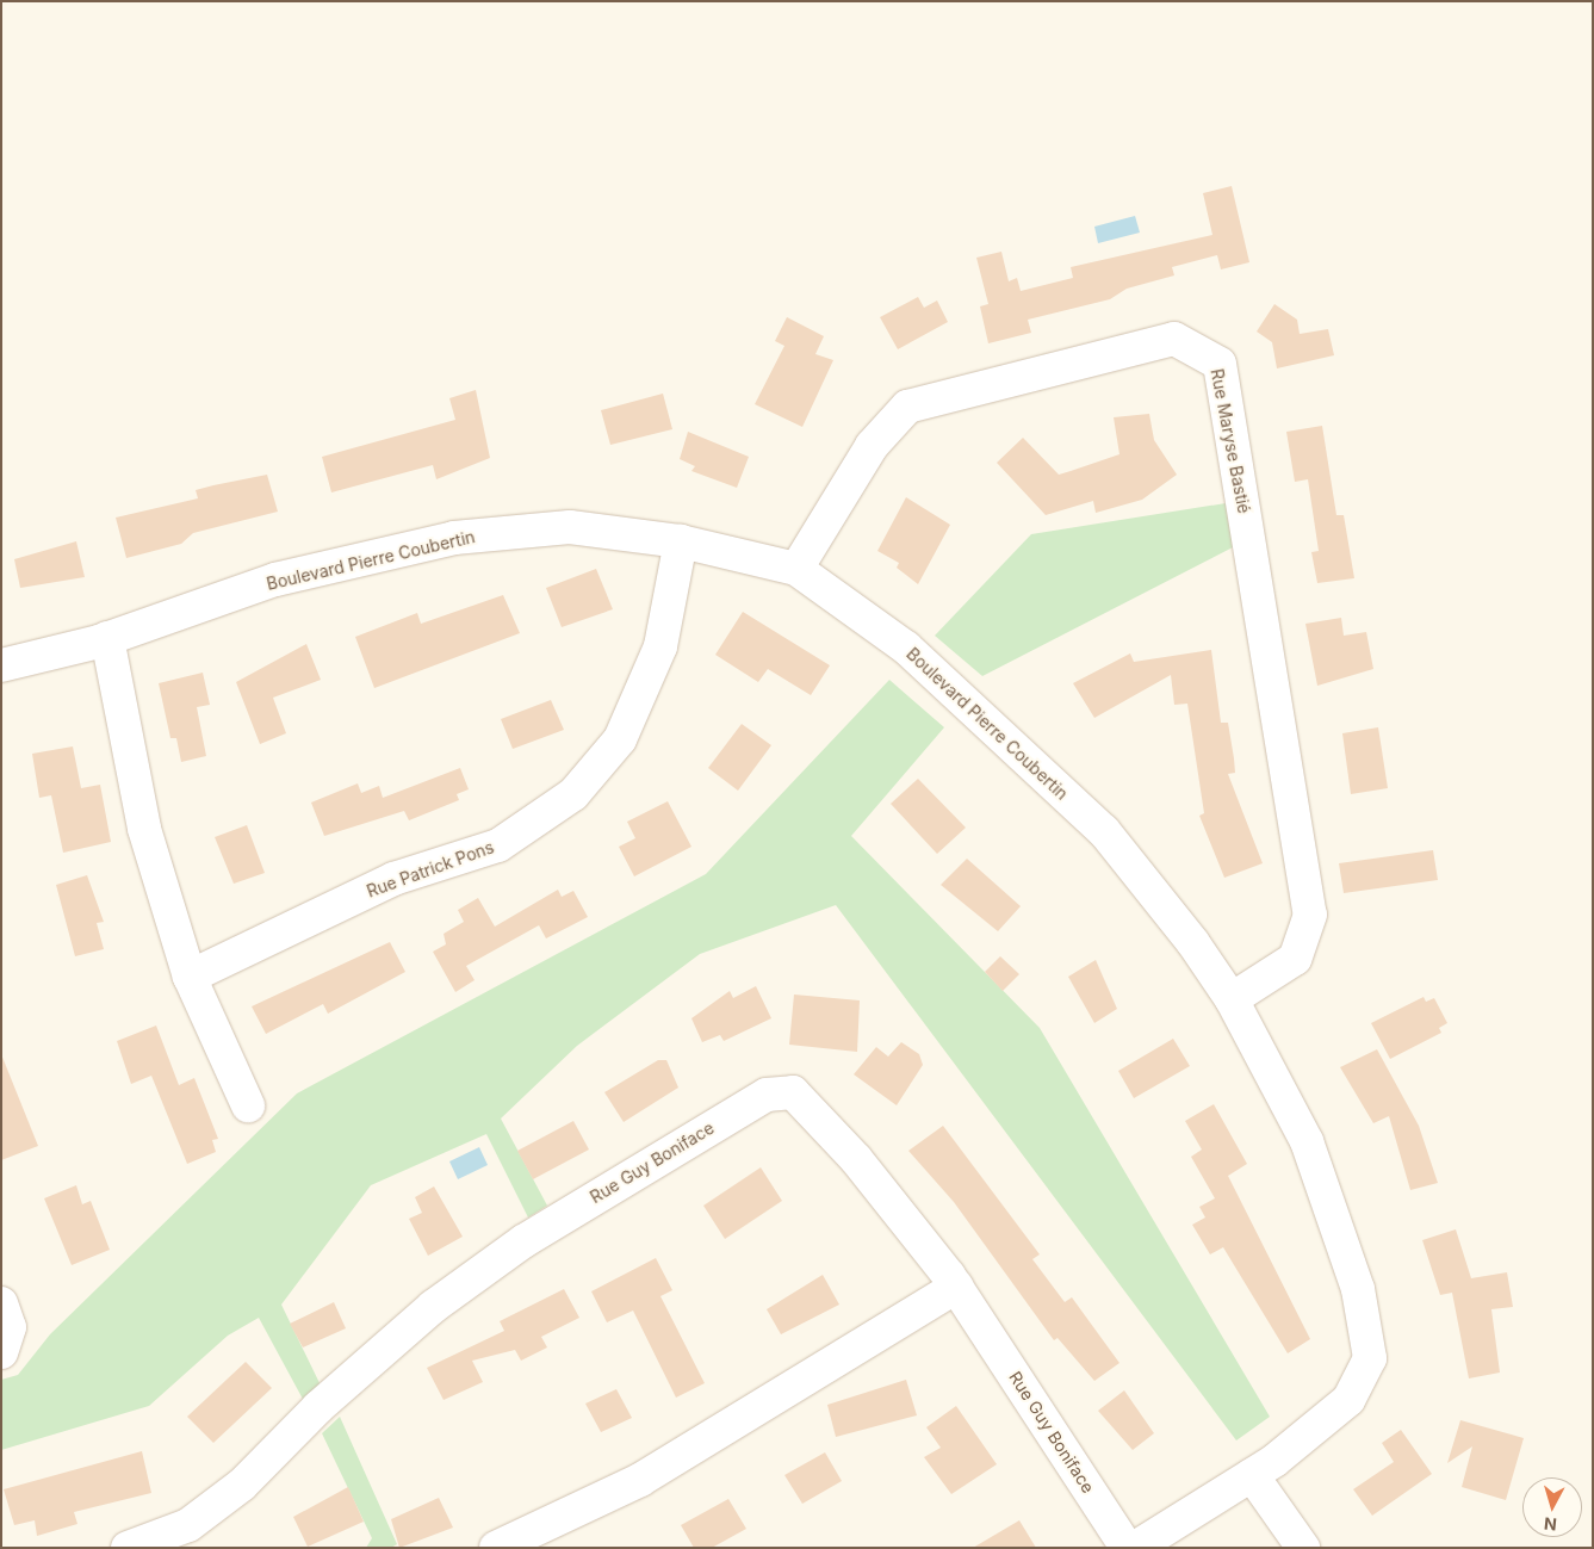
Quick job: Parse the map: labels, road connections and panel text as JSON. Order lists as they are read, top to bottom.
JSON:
{
  "streets": {
    "street": [
      "Rue Maryse Bastié",
      "Boulevard Pierre Coubertin",
      "Rue Patrick Pons",
      "Rue Guy Boniface"
    ]
  },
  "crossings": [
    ["Rue Maryse Bastié", "Boulevard Pierre Coubertin"],
    ["Boulevard Pierre Coubertin", "Rue Patrick Pons"]
  ],
  "north": "bottom"
}
